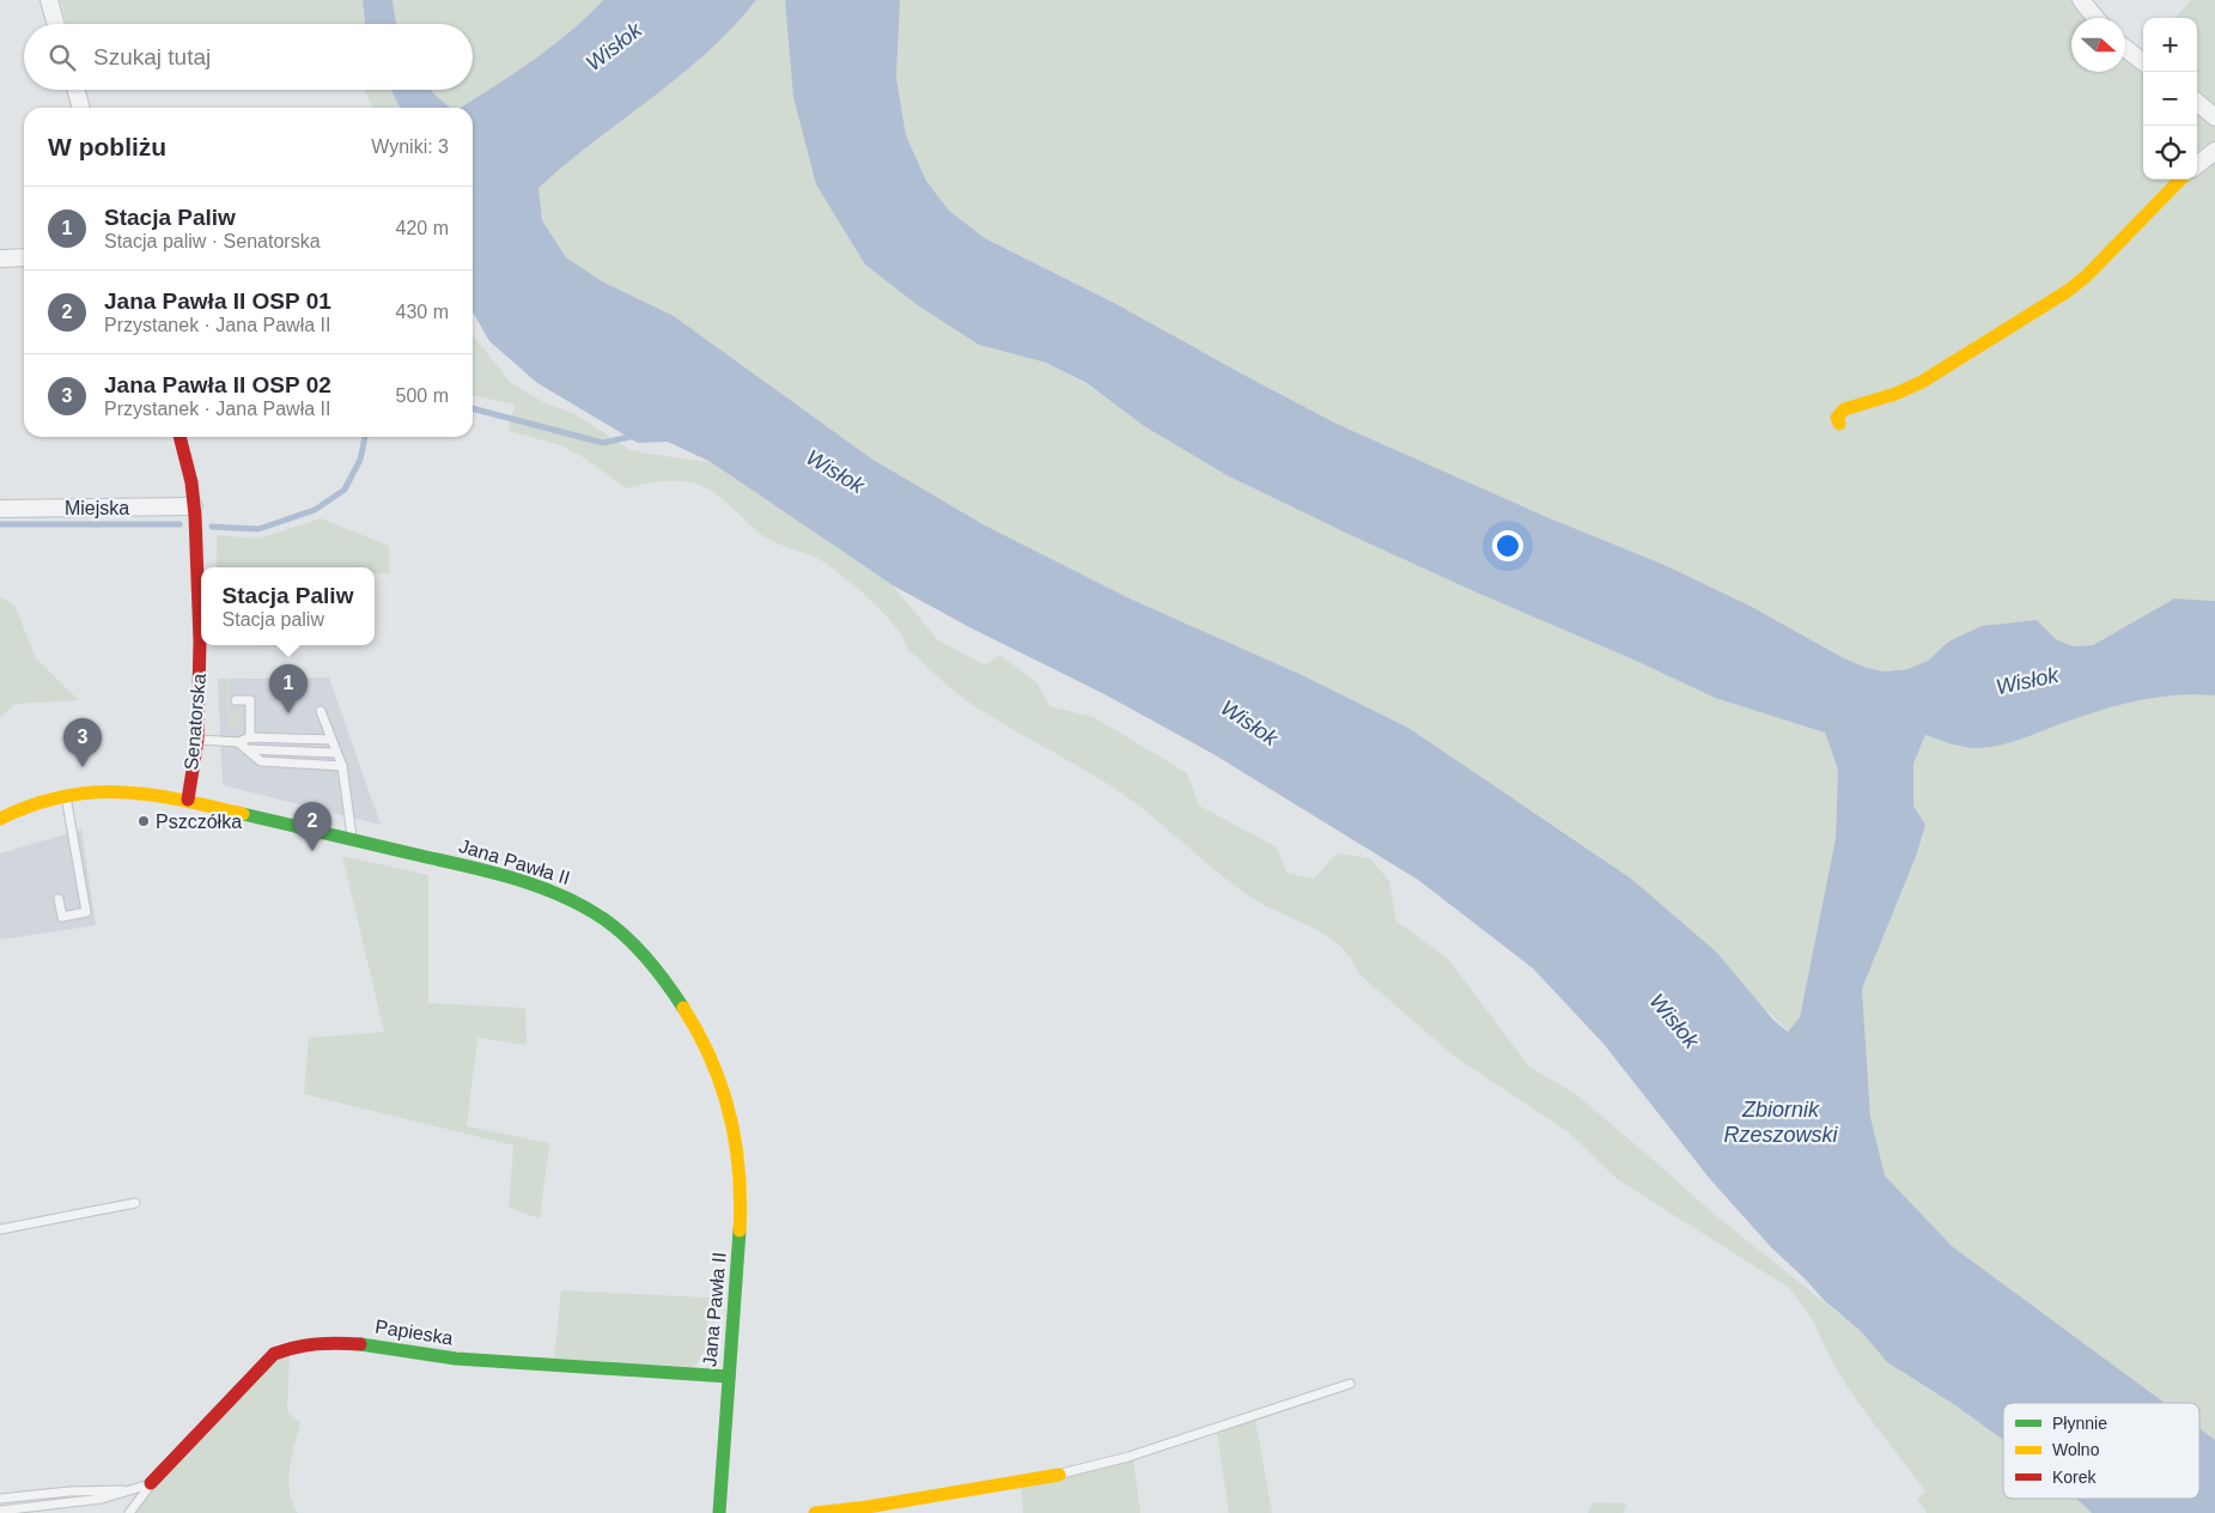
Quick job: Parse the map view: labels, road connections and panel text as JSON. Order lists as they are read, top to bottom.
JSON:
{
  "streets": {
    "street": [
      "Miejska",
      "Senatorska",
      "Jana Pawła II",
      "Papieska"
    ]
  },
  "crossings": [
    ["Miejska", "Senatorska"],
    ["Senatorska", "Jana Pawła II"],
    ["Jana Pawła II", "Papieska"]
  ],
  "water": ["Wisłok", "Zbiornik Rzeszowski"],
  "places": ["Pszczółka"],
  "legend": ["Płynnie", "Wolno", "Korek"],
  "north": "right",
  "page": {
    "map_buttons": ["+", "−"],
    "search": "Szukaj tutaj",
    "heading": ["W pobliżu", "Wyniki: 3"],
    "list": [
      {
        "mark": "1",
        "name": "Stacja Paliw",
        "note": "Stacja paliw · Senatorska",
        "value": "420 m"
      },
      {
        "mark": "2",
        "name": "Jana Pawła II OSP 01",
        "note": "Przystanek · Jana Pawła II",
        "value": "430 m"
      },
      {
        "mark": "3",
        "name": "Jana Pawła II OSP 02",
        "note": "Przystanek · Jana Pawła II",
        "value": "500 m"
      }
    ],
    "popup": ["Stacja Paliw", "Stacja paliw"],
    "pins": ["1", "3", "2"]
  }
}
